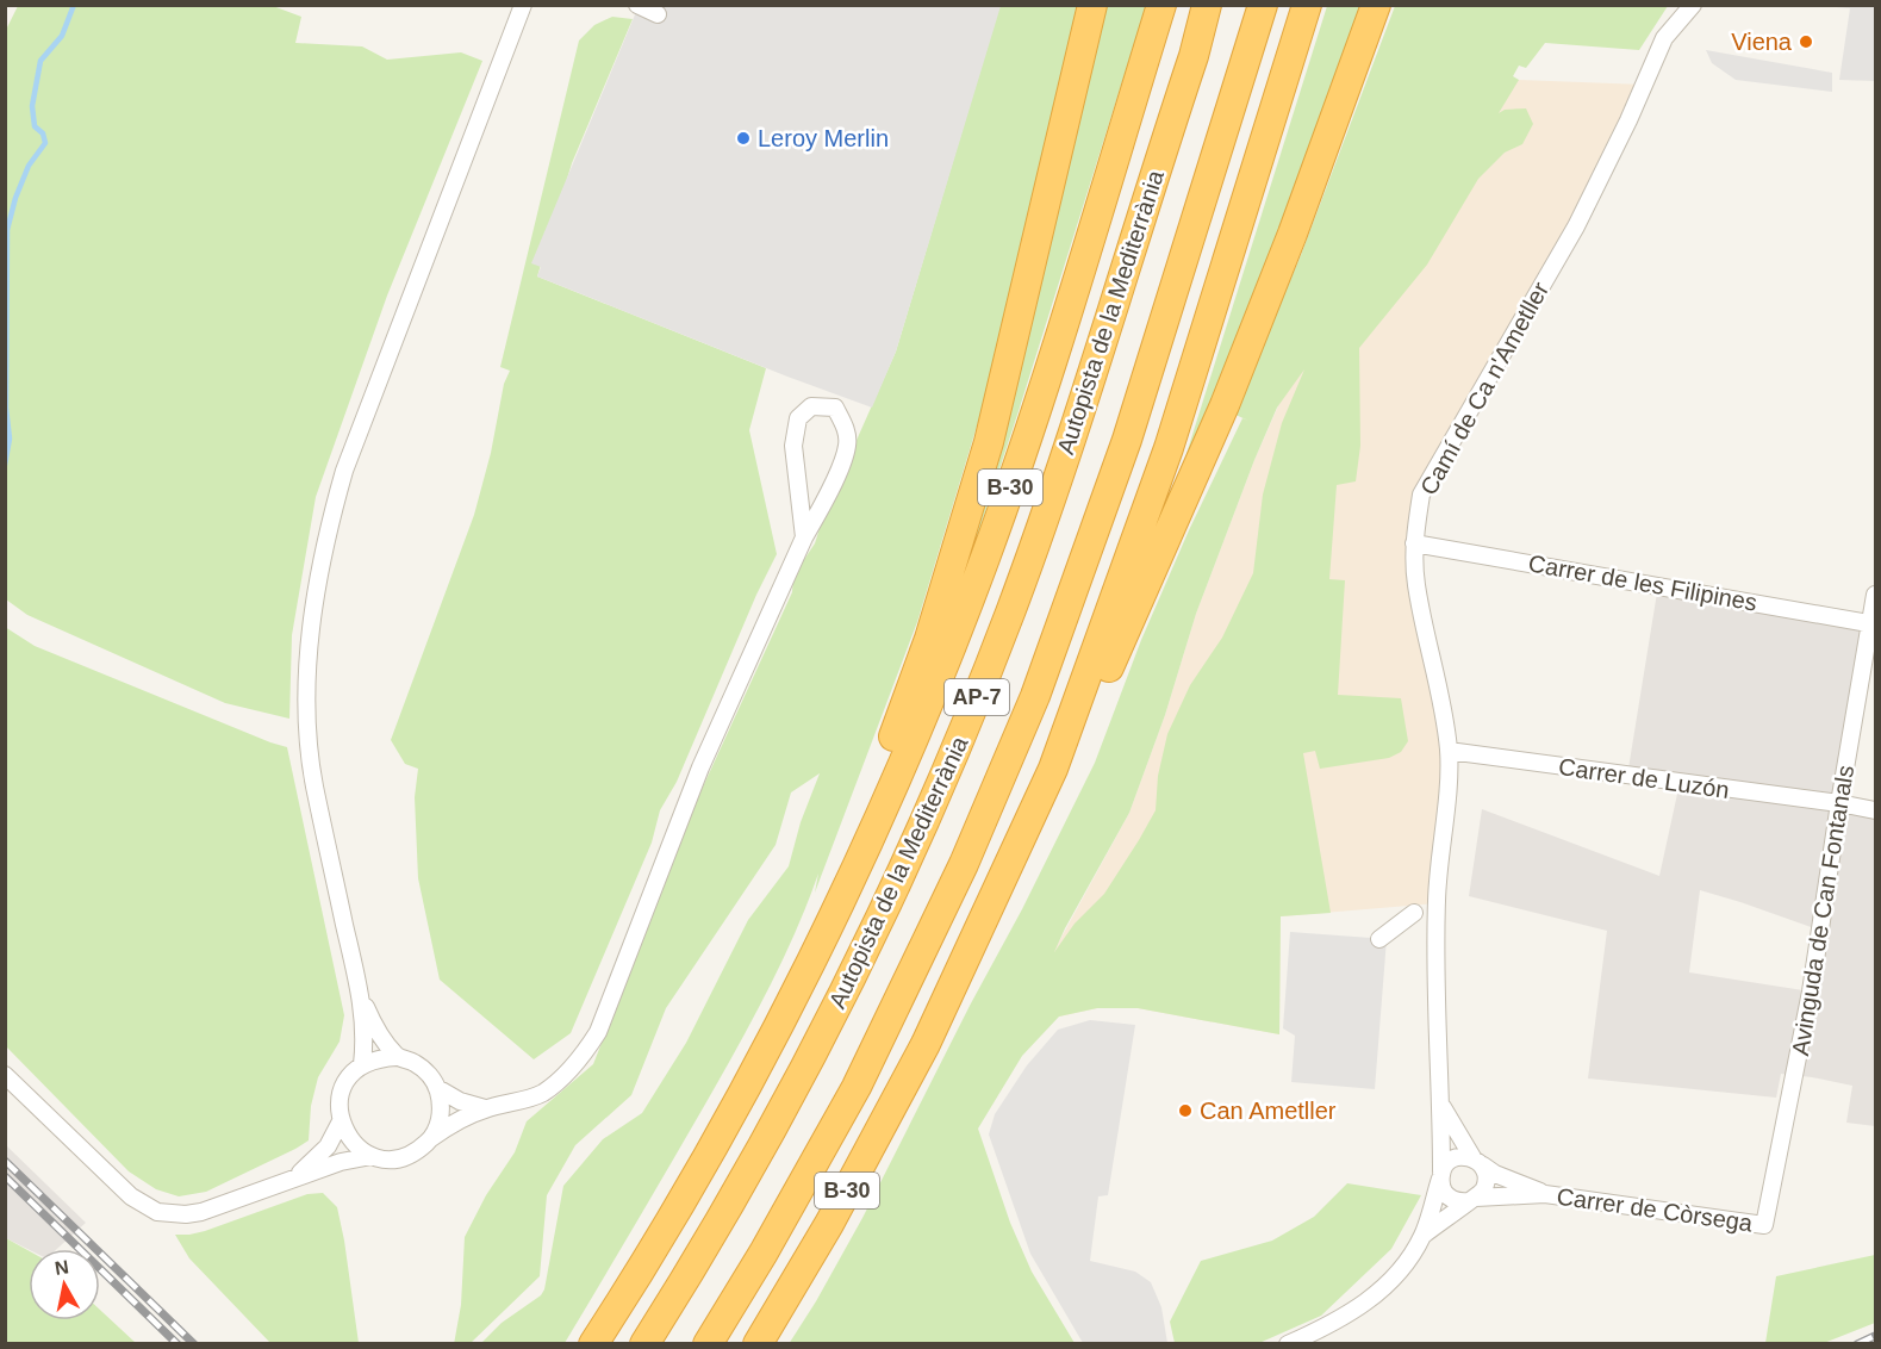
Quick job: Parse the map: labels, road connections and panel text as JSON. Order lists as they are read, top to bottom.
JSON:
{
  "streets": {
    "highway": ["Autopista de la Mediterrània", "B-30", "AP-7"],
    "street": [
      "Camí de Ca n'Ametller",
      "Carrer de les Filipines",
      "Carrer de Luzón",
      "Avinguda de Can Fontanals",
      "Carrer de Còrsega"
    ]
  },
  "crossings": [
    ["Camí de Ca n'Ametller", "Carrer de les Filipines"],
    ["Camí de Ca n'Ametller", "Carrer de Luzón"],
    ["Camí de Ca n'Ametller", "Carrer de Còrsega"],
    ["Carrer de les Filipines", "Avinguda de Can Fontanals"],
    ["Carrer de Luzón", "Avinguda de Can Fontanals"],
    ["Avinguda de Can Fontanals", "Carrer de Còrsega"]
  ],
  "places": ["Viena", "Leroy Merlin", "Can Ametller"],
  "north": "top"
}
